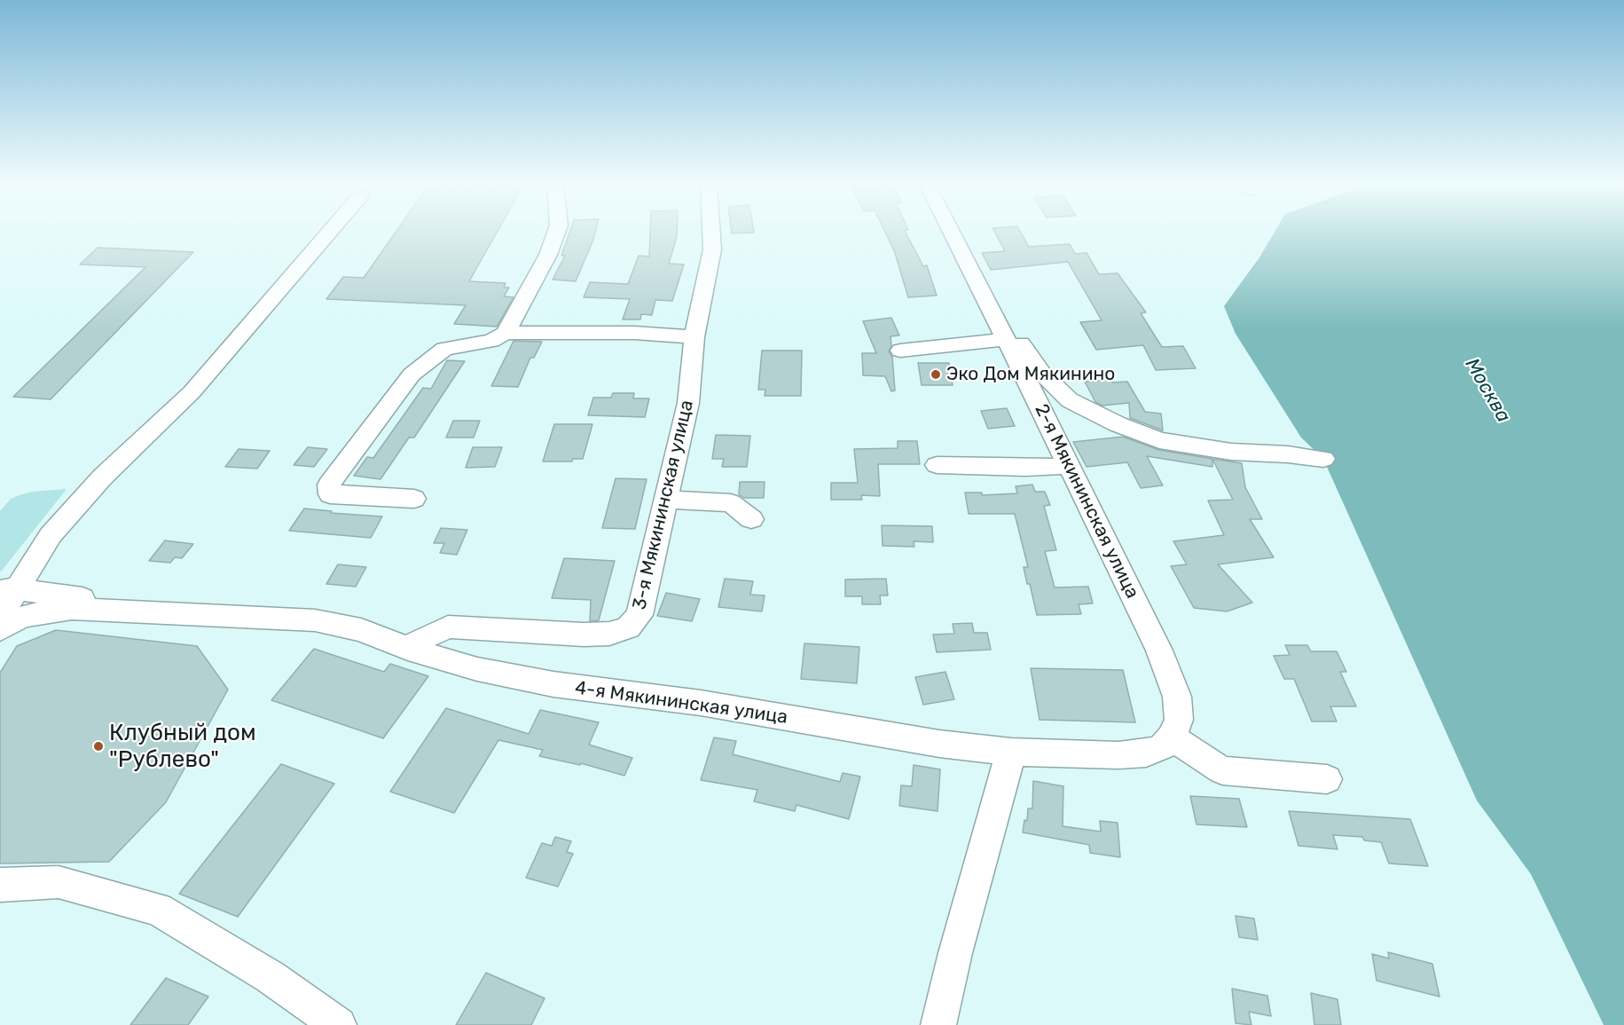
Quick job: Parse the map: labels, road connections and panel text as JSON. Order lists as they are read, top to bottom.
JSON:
{
  "streets": {
    "street": ["2-я Мякининская улица", "3-я Мякининская улица", "4-я Мякининская улица"]
  },
  "crossings": [
    ["2-я Мякининская улица", "4-я Мякининская улица"],
    ["3-я Мякининская улица", "4-я Мякининская улица"]
  ],
  "water": ["Москва"],
  "places": ["Эко Дом Мякинино", "Клубный дом \"Рублево\""]
}
